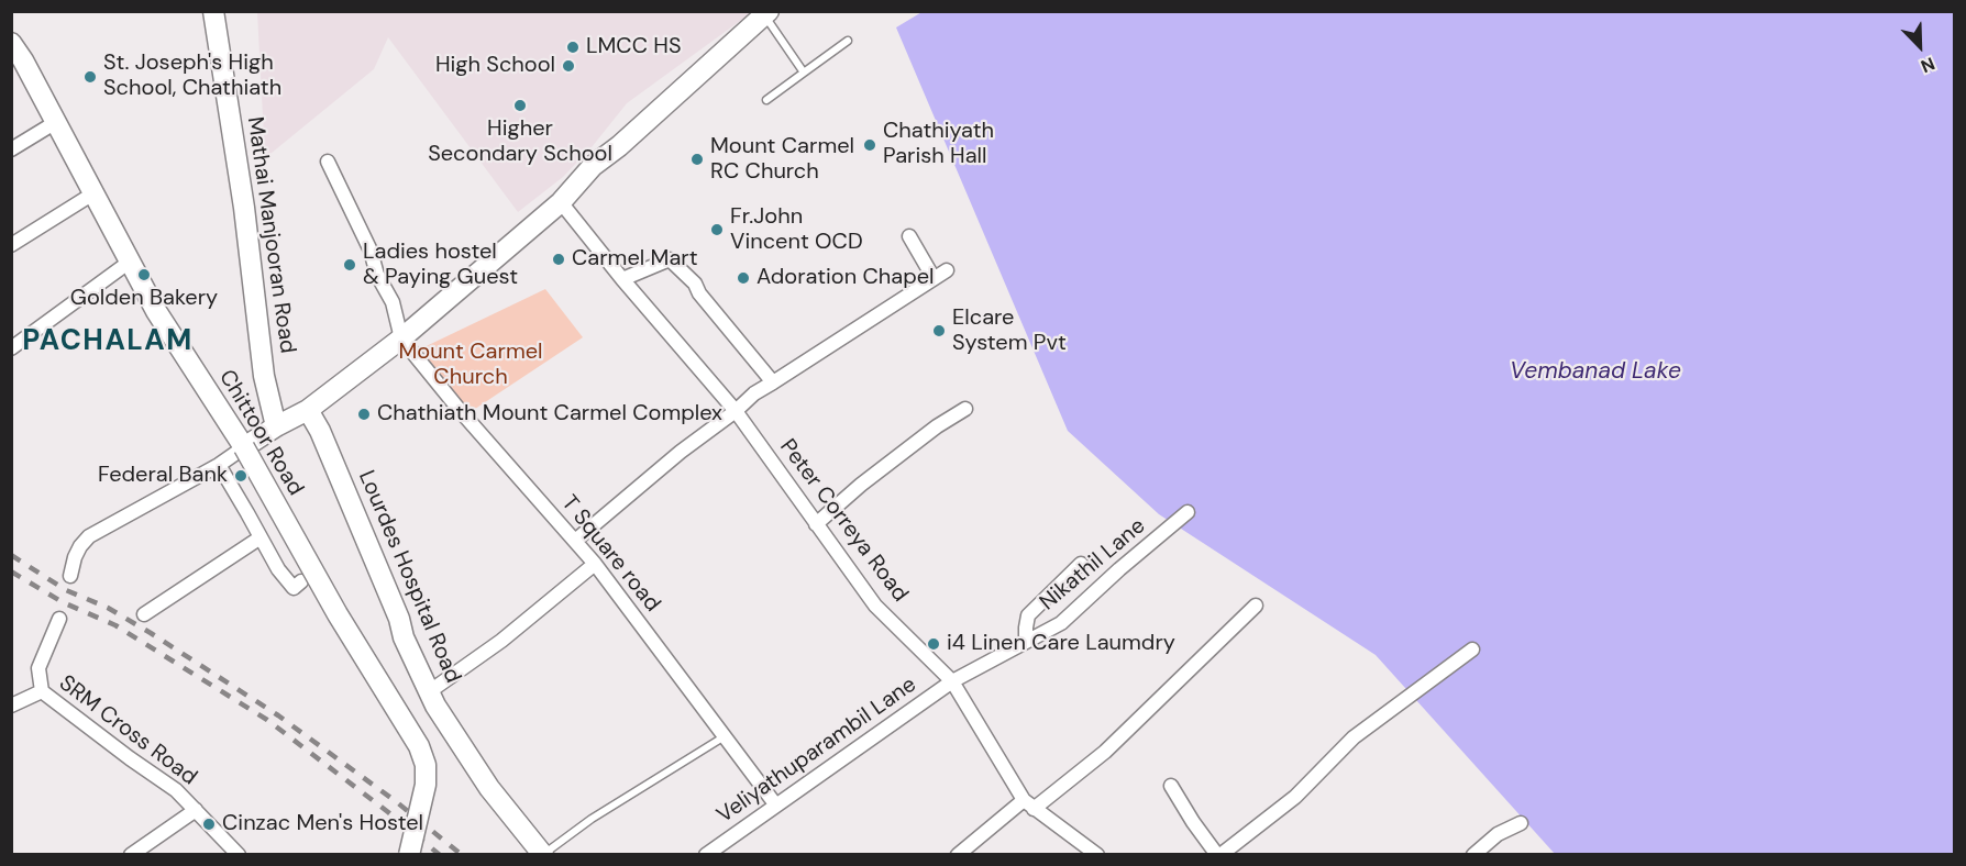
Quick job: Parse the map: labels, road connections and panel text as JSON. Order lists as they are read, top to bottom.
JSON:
{
  "streets": {
    "main road": ["Mathai Manjooran Road", "Chittoor Road", "Lourdes Hospital Road"],
    "street": [
      "Peter Correya Road",
      "T Square road",
      "Nikathil Lane",
      "SRM Cross Road",
      "Veliyathuparambil Lane"
    ]
  },
  "crossings": [
    ["Peter Correya Road", "Nikathil Lane"],
    ["Peter Correya Road", "Veliyathuparambil Lane"],
    ["T Square road", "Veliyathuparambil Lane"],
    ["Nikathil Lane", "Veliyathuparambil Lane"]
  ],
  "districts": ["PACHALAM"],
  "water": ["Vembanad Lake"],
  "parks": ["Mount Carmel Church"],
  "places": [
    "LMCC HS",
    "High School",
    "St. Joseph's High School, Chathiath",
    "Higher Secondary School",
    "Chathiyath Parish Hall",
    "Mount Carmel RC Church",
    "Fr.John Vincent OCD",
    "Carmel Mart",
    "Ladies hostel & Paying Guest",
    "Golden Bakery",
    "Adoration Chapel",
    "Elcare System Pvt",
    "Chathiath Mount Carmel Complex",
    "Federal Bank",
    "i4 Linen Care Laumdry",
    "Cinzac Men's Hostel"
  ],
  "north": "bottom right"
}
